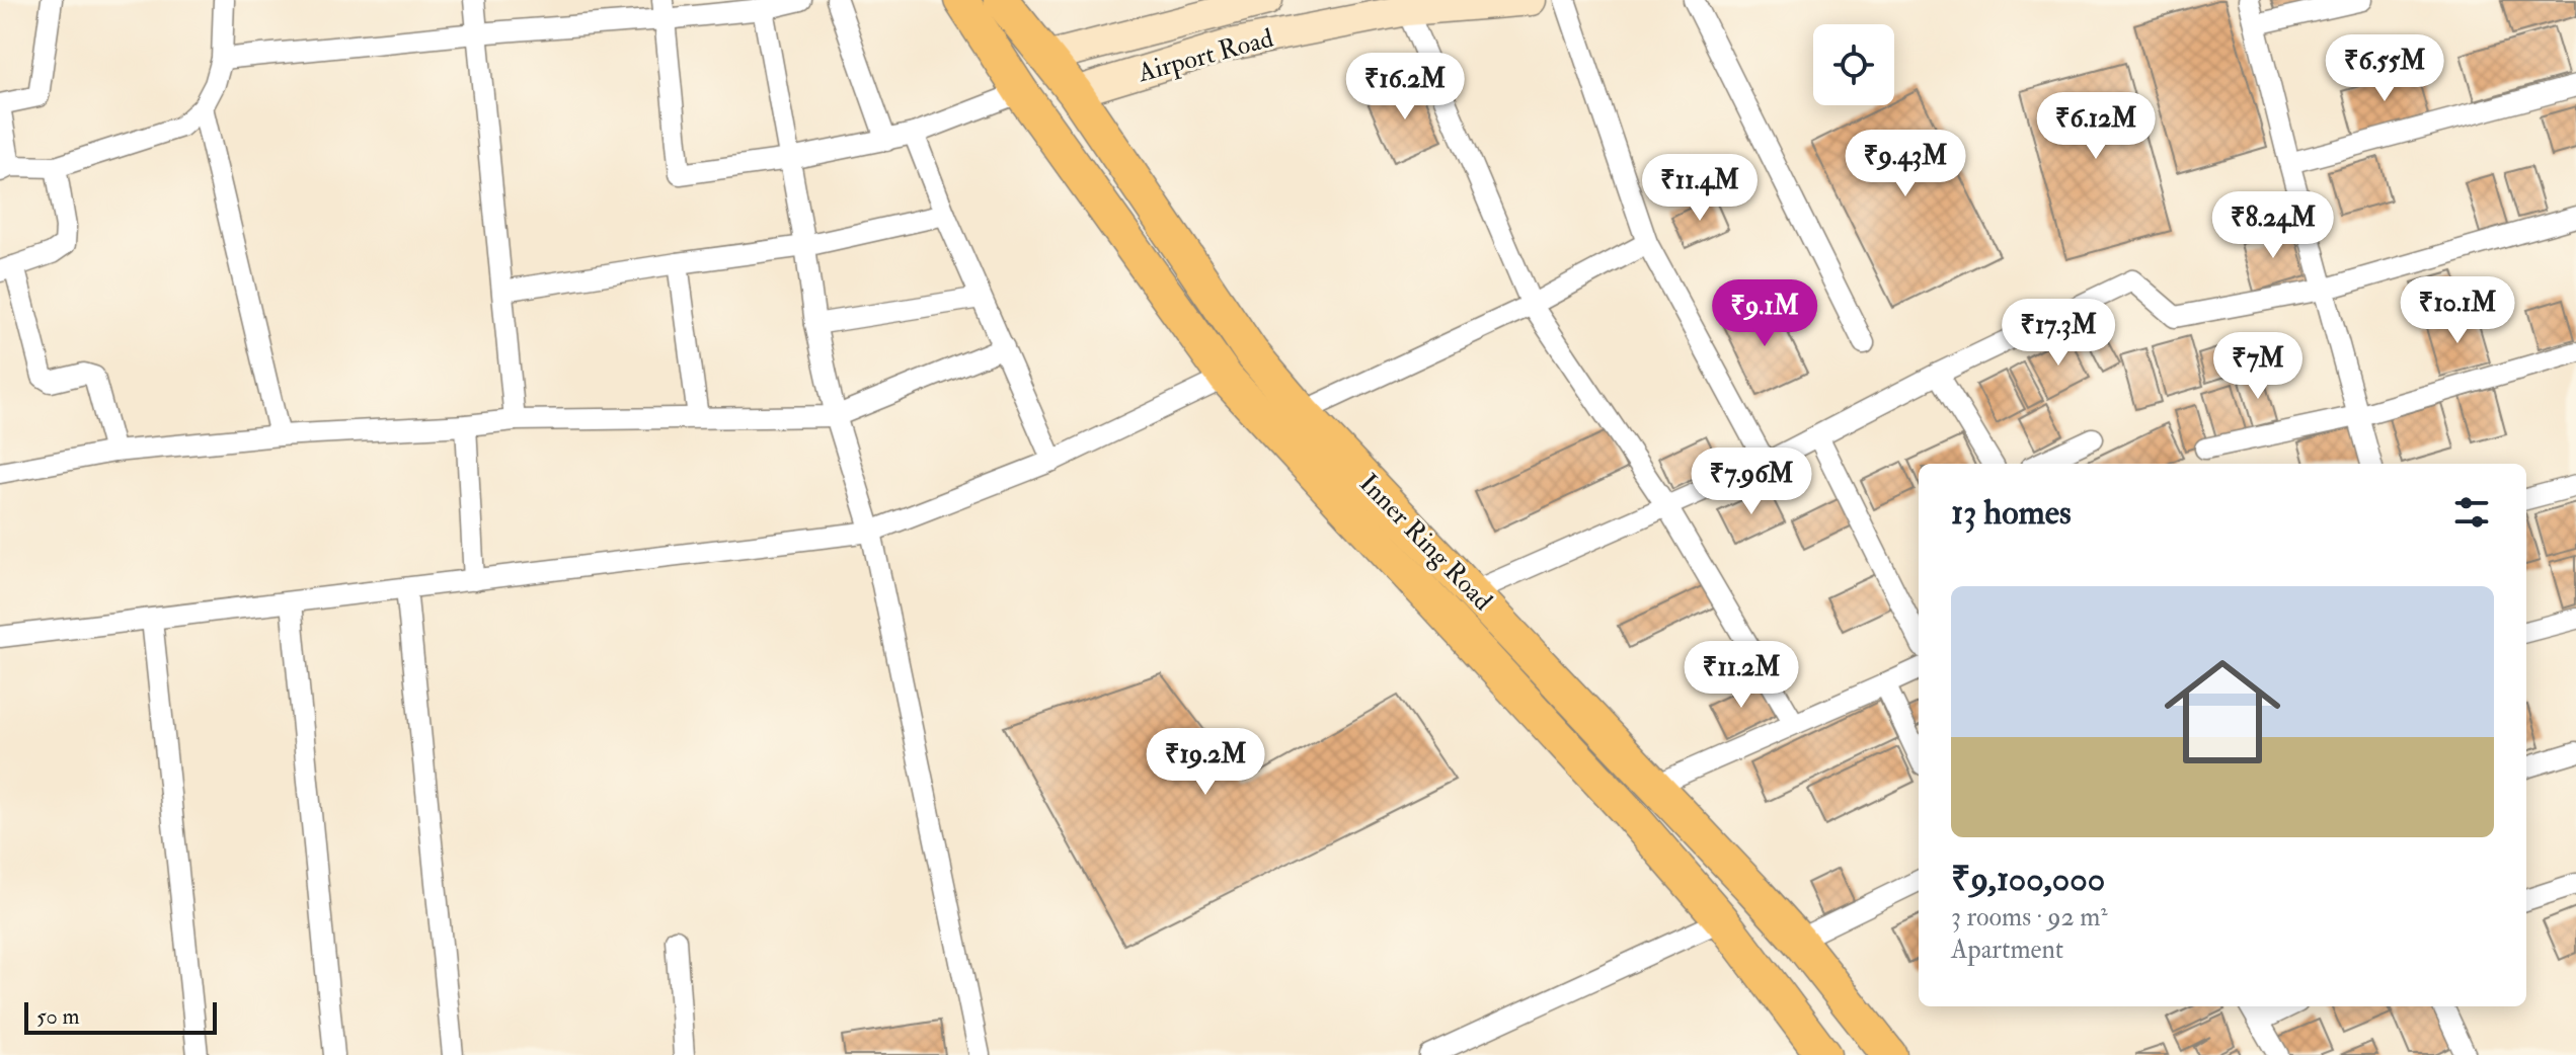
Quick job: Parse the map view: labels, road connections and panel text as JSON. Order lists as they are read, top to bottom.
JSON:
{
  "streets": {
    "highway": ["Inner Ring Road"],
    "main road": ["Airport Road"]
  },
  "crossings": [
    ["Airport Road", "Inner Ring Road"]
  ],
  "scale_bar": "50 m",
  "page": {
    "price": [
      "₹6.55M",
      "₹16.2M",
      "₹6.12M",
      "₹9.43M",
      "₹11.4M",
      "₹8.24M",
      "₹10.1M",
      "₹9.1M",
      "₹17.3M",
      "₹7M",
      "₹7.96M",
      "₹11.2M",
      "₹19.2M"
    ],
    "heading": "13 homes",
    "list": [
      {
        "name": "₹9,100,000",
        "note": "3 rooms · 92 m² · Apartment"
      }
    ],
    "scale": "50 m"
  }
}
